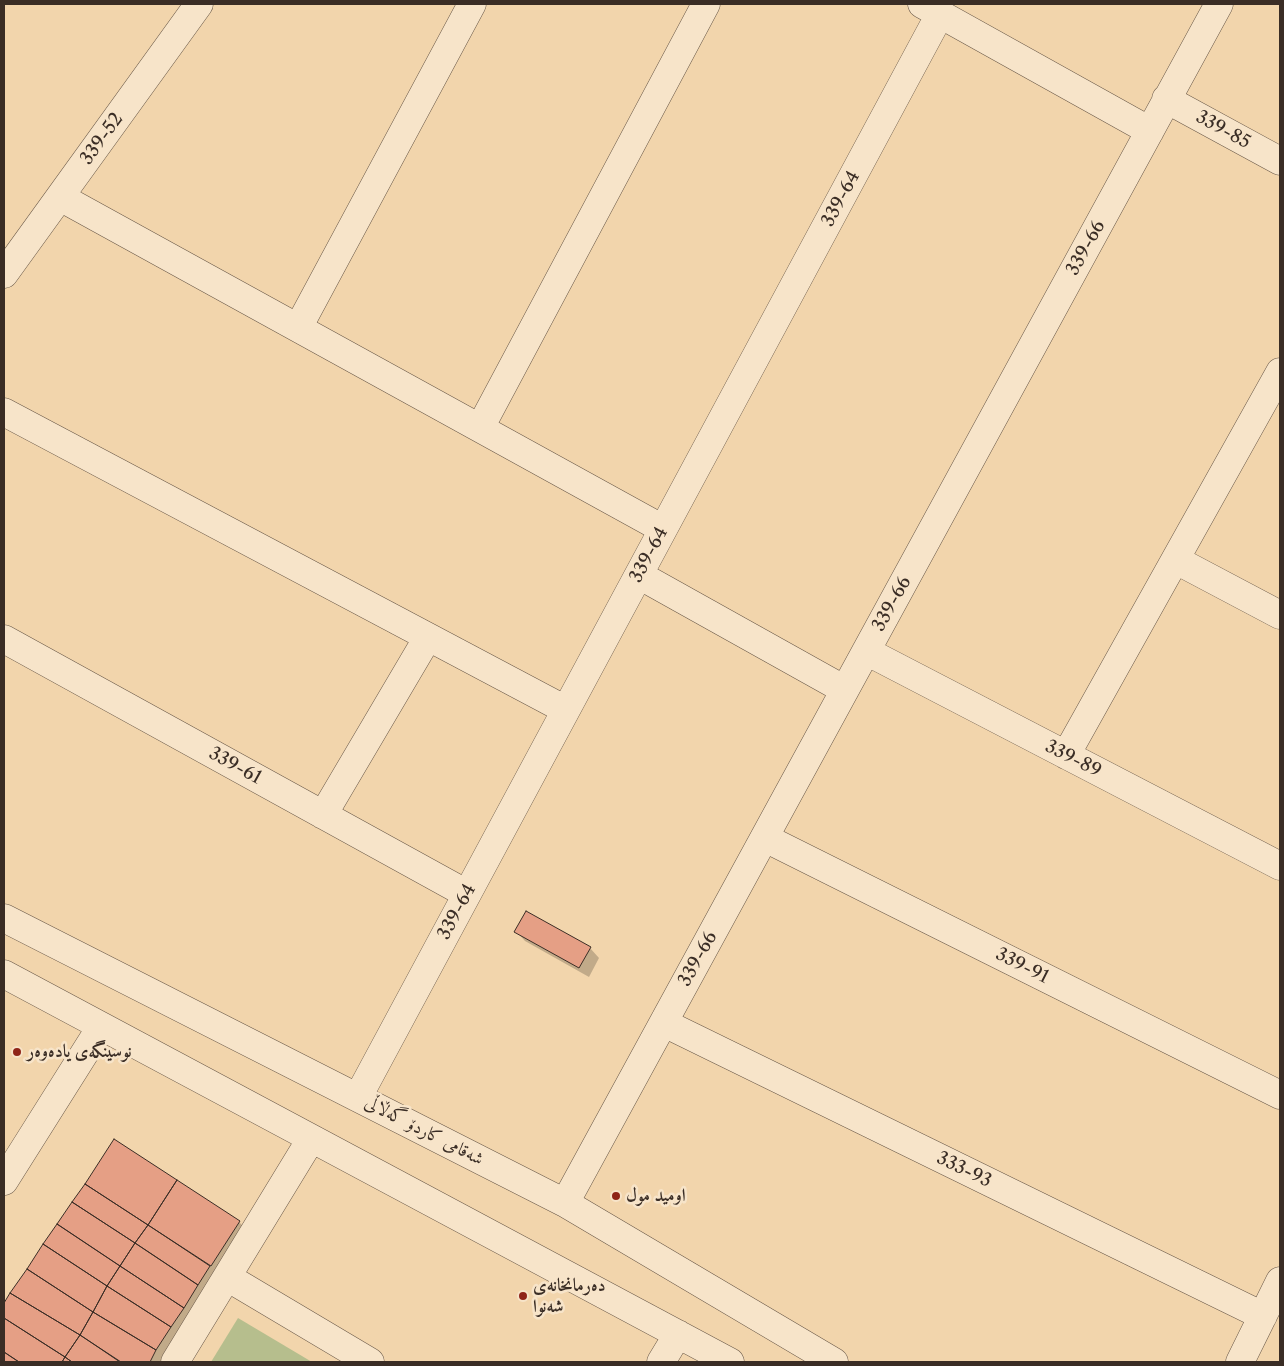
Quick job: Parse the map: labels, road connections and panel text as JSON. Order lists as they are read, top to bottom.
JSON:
{
  "streets": {
    "street": [
      "339-85",
      "339-52",
      "339-64",
      "339-66",
      "339-89",
      "339-61",
      "339-91",
      "شەقامی کاردۆ گەڵاڵی",
      "333-93"
    ]
  },
  "crossings": [
    ["339-85", "339-66"],
    ["339-64", "339-61"],
    ["339-64", "شەقامی کاردۆ گەڵاڵی"],
    ["339-66", "339-89"],
    ["339-66", "339-91"],
    ["339-66", "شەقامی کاردۆ گەڵاڵی"],
    ["339-66", "333-93"]
  ],
  "places": ["نوسینگەی یادەوەر", "اوميد مول", "دەرمانخانەی شەنوا"]
}
